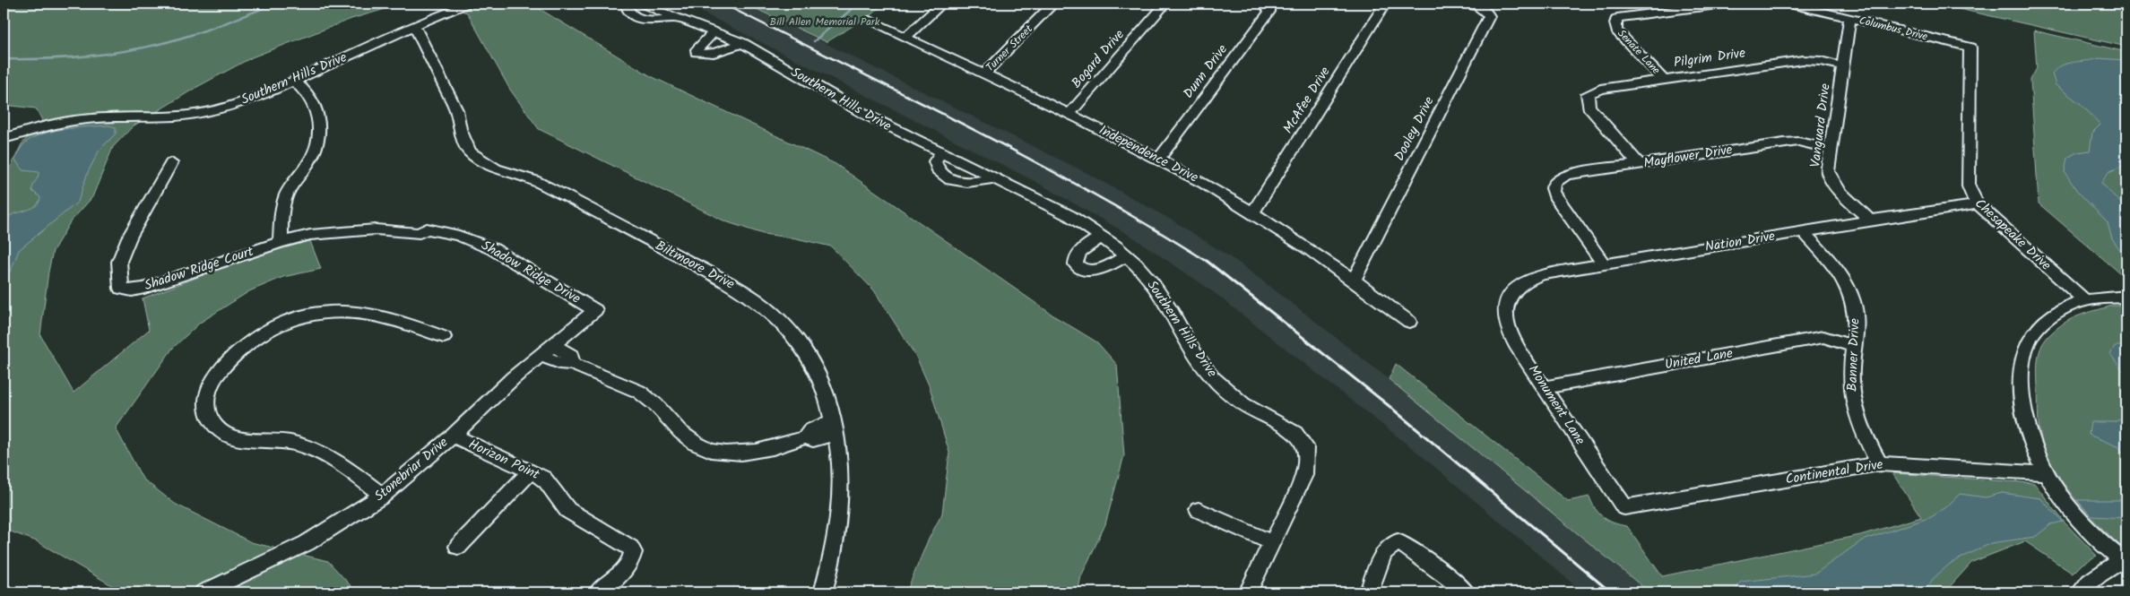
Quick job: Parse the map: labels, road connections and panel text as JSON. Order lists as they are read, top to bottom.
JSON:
{
  "streets": {
    "street": [
      "Columbus Drive",
      "Turner Street",
      "Senate Lane",
      "Pilgrim Drive",
      "Bogard Drive",
      "Dunn Drive",
      "Southern Hills Drive",
      "McAfee Drive",
      "Vanguard Drive",
      "Dooley Drive",
      "Independence Drive",
      "Mayflower Drive",
      "Chesapeake Drive",
      "Nation Drive",
      "Biltmoore Drive",
      "Shadow Ridge Court",
      "Shadow Ridge Drive",
      "Banner Drive",
      "United Lane",
      "Monument Lane",
      "Horizon Point",
      "Stonebriar Drive",
      "Continental Drive"
    ]
  },
  "crossings": [
    ["Columbus Drive", "Vanguard Drive"],
    ["Columbus Drive", "Chesapeake Drive"],
    ["Turner Street", "Independence Drive"],
    ["Senate Lane", "Pilgrim Drive"],
    ["Pilgrim Drive", "Vanguard Drive"],
    ["Pilgrim Drive", "Mayflower Drive"],
    ["Bogard Drive", "Independence Drive"],
    ["Dunn Drive", "Independence Drive"],
    ["Southern Hills Drive", "Biltmoore Drive"],
    ["McAfee Drive", "Independence Drive"],
    ["Vanguard Drive", "Mayflower Drive"],
    ["Vanguard Drive", "Nation Drive"],
    ["Dooley Drive", "Independence Drive"],
    ["Mayflower Drive", "Nation Drive"],
    ["Chesapeake Drive", "Nation Drive"],
    ["Nation Drive", "Banner Drive"],
    ["Nation Drive", "Monument Lane"],
    ["Shadow Ridge Court", "Shadow Ridge Drive"],
    ["Shadow Ridge Drive", "Stonebriar Drive"],
    ["Banner Drive", "United Lane"],
    ["Banner Drive", "Continental Drive"],
    ["United Lane", "Monument Lane"],
    ["Monument Lane", "Continental Drive"],
    ["Horizon Point", "Stonebriar Drive"]
  ],
  "parks": ["Bill Allen Memorial Park"]
}
